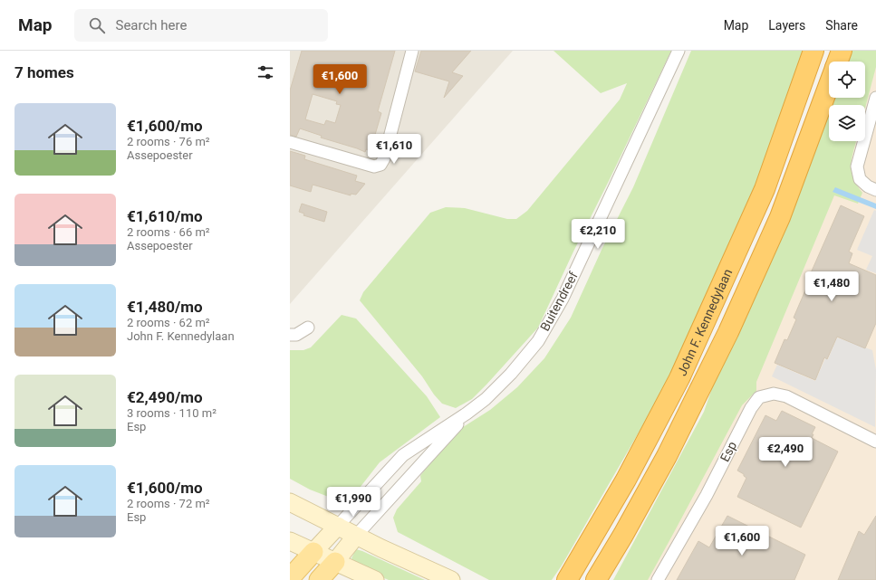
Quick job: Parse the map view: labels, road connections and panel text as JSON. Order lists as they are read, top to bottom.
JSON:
{
  "streets": {
    "highway": ["John F. Kennedylaan"],
    "street": ["Buitendreef", "Esp"]
  },
  "page": {
    "header": "Map",
    "search": "Search here",
    "nav": ["Map", "Layers", "Share"],
    "heading": "7 homes",
    "price": [
      "€1,600",
      "€1,610",
      "€2,210",
      "€1,480",
      "€2,490",
      "€1,990",
      "€1,600"
    ],
    "list": [
      {
        "name": "€1,600/mo",
        "note": "2 rooms · 76 m² · Assepoester"
      },
      {
        "name": "€1,610/mo",
        "note": "2 rooms · 66 m² · Assepoester"
      },
      {
        "name": "€1,480/mo",
        "note": "2 rooms · 62 m² · John F. Kennedylaan"
      },
      {
        "name": "€2,490/mo",
        "note": "3 rooms · 110 m² · Esp"
      },
      {
        "name": "€1,600/mo",
        "note": "2 rooms · 72 m² · Esp"
      }
    ]
  }
}
